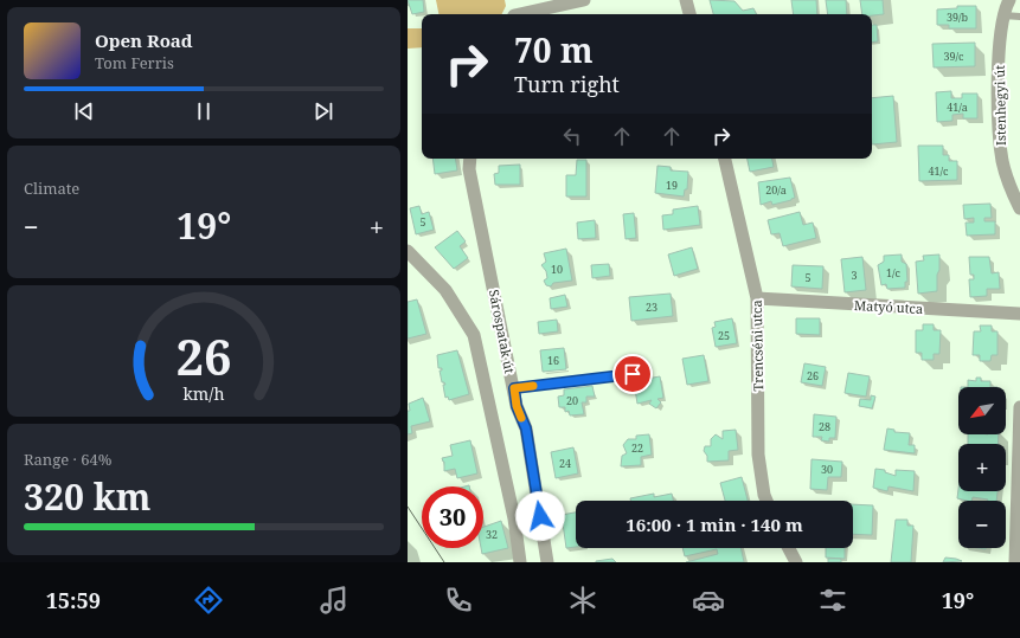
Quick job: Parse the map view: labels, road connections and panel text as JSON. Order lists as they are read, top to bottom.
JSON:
{
  "streets": {
    "street": [
      "Istenhegyi út",
      "Matyó utca",
      "Sárospatak út",
      "Trencséni utca"
    ]
  },
  "crossings": [
    ["Matyó utca", "Trencséni utca"]
  ],
  "house_numbers": [
    "39/b",
    "39/c",
    "41/a",
    "41/c",
    "19",
    "20/a",
    "5",
    "10",
    "1/c",
    "3",
    "5",
    "23",
    "25",
    "16",
    "26",
    "20",
    "28",
    "22",
    "24",
    "30",
    "32"
  ],
  "north": "bottom left",
  "page": {
    "turn": ["70 m", "Turn right"],
    "song": ["Open Road", "Tom Ferris"],
    "tile": [
      "Climate",
      ["Range · 64%", "320 km"]
    ],
    "heat": ["−", "19°", "+"],
    "map_buttons": ["+", "−"],
    "limit": "30",
    "trip": "16:00 · 1 min · 140 m",
    "tabs": ["15:59", "19°"],
    "gauge": ["26", "km/h"]
  }
}
